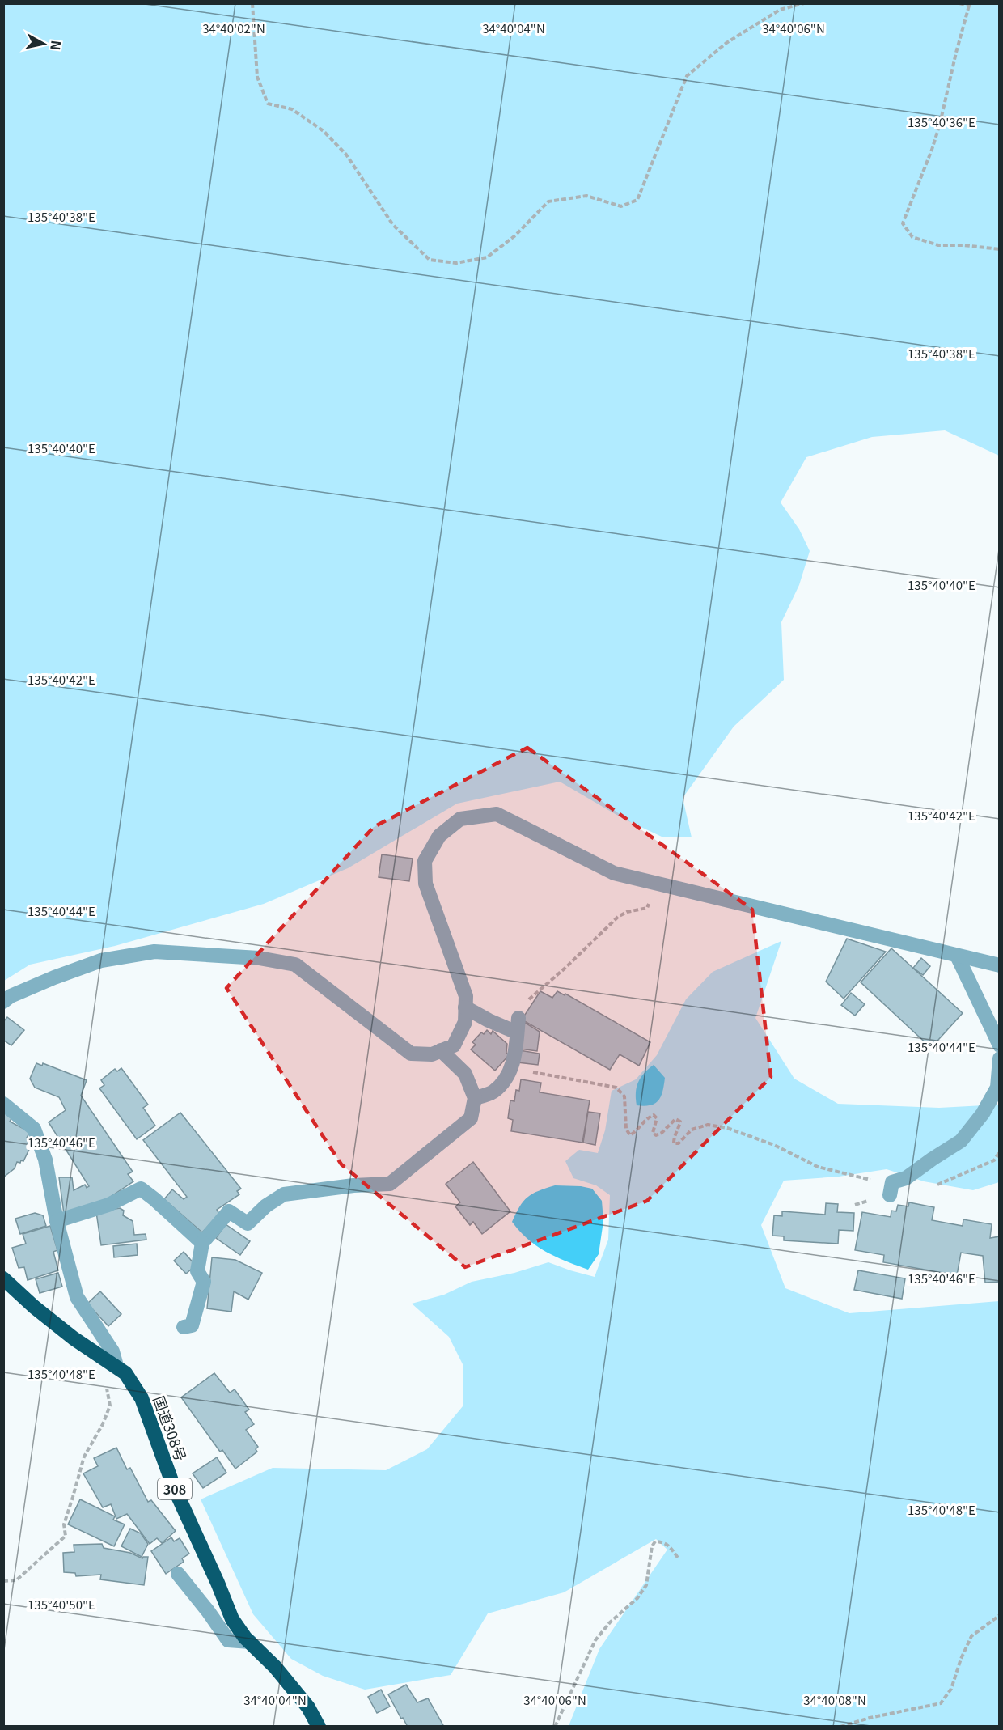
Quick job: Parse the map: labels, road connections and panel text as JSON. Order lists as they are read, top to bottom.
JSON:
{
  "streets": {
    "highway": ["国道308号", "308"]
  },
  "north": "right",
  "coordinates": [
    "34°40'02\"N",
    "34°40'04\"N",
    "34°40'06\"N",
    "135°40'36\"E",
    "135°40'38\"E",
    "135°40'40\"E",
    "135°40'42\"E",
    "135°40'44\"E",
    "135°40'46\"E",
    "135°40'48\"E",
    "135°40'50\"E",
    "34°40'08\"N"
  ]
}
